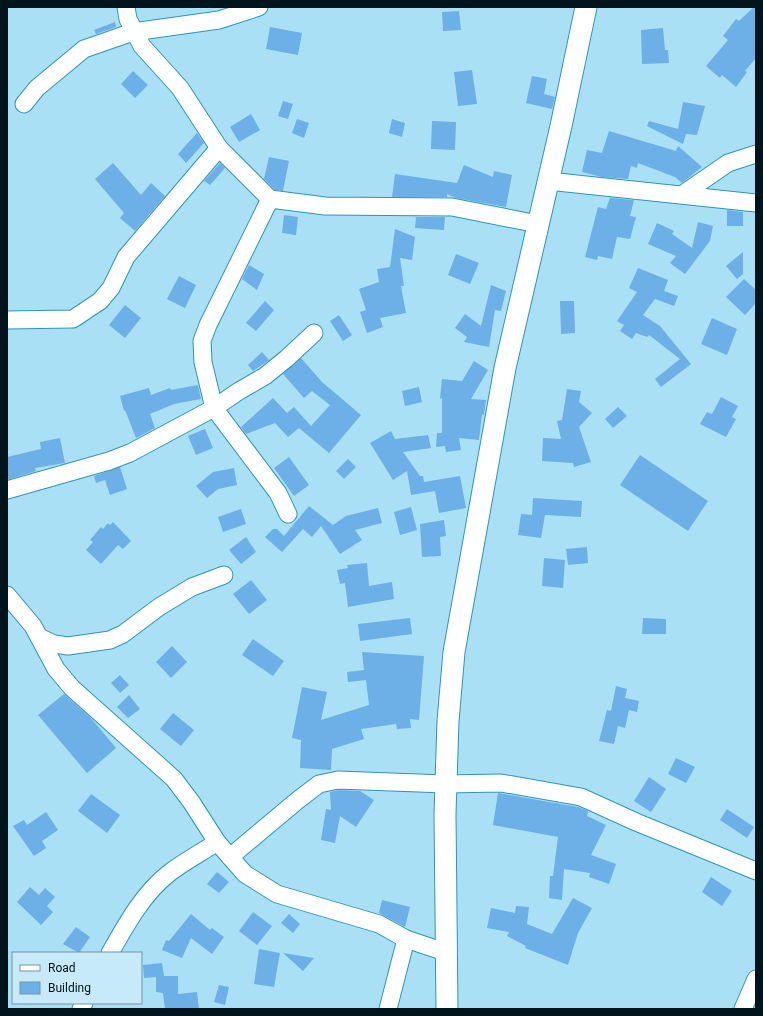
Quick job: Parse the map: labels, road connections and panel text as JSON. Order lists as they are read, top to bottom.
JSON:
{
  "legend": ["Road", "Building"]
}
